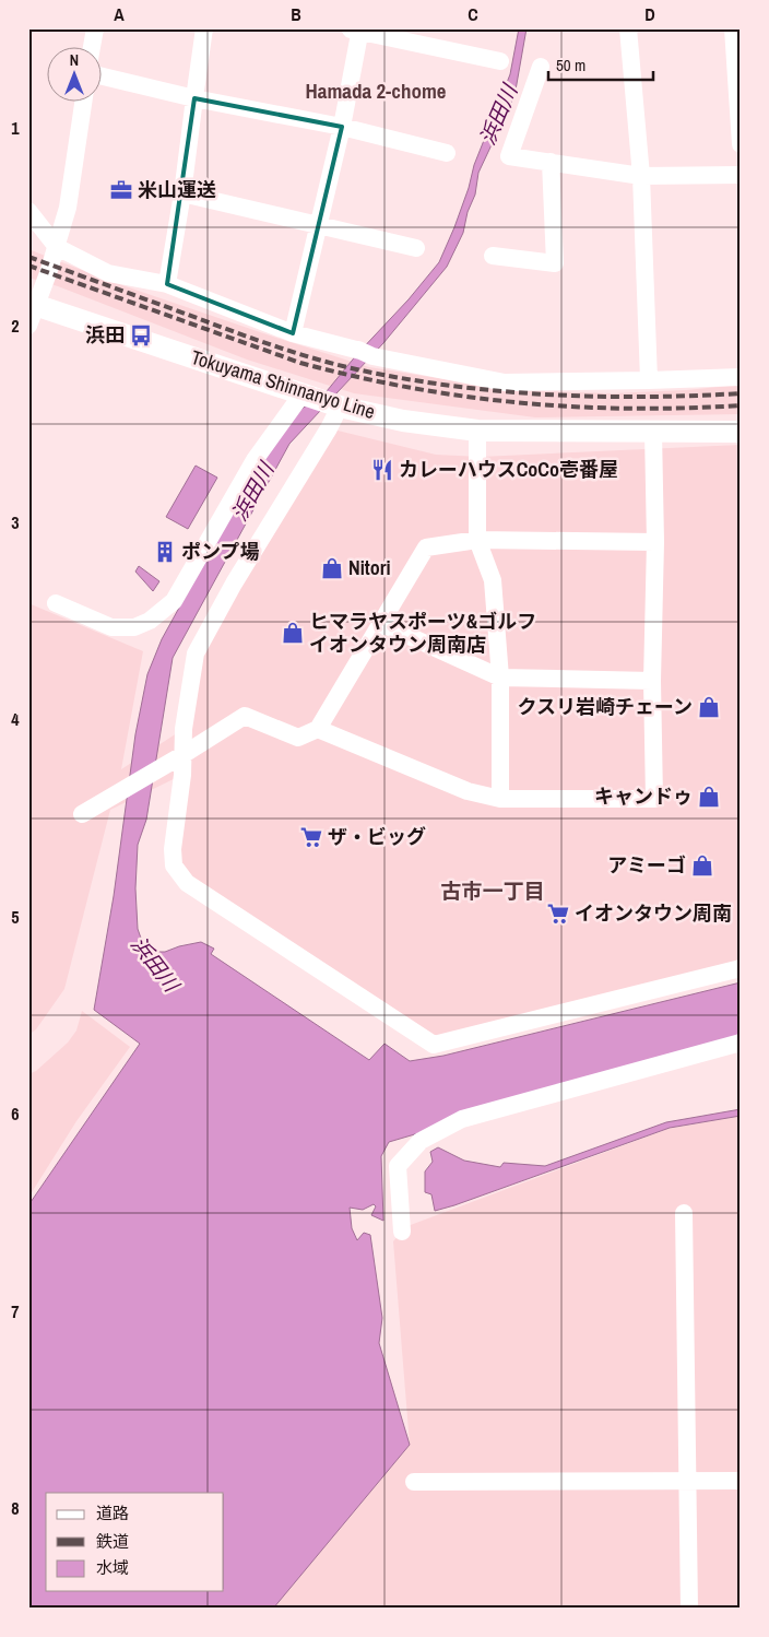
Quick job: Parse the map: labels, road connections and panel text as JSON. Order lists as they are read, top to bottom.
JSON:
{
  "streets": {
    "main road": ["Tokuyama Shinnanyo Line"]
  },
  "districts": ["Hamada 2-chome", "古市一丁目"],
  "water": ["浜田川"],
  "places": {
    "office": ["米山運送"],
    "bus stop": ["浜田"],
    "restaurant": ["カレーハウスCoCo壱番屋"],
    "building": ["ポンプ場"],
    "shop": [
      "Nitori",
      "ヒマラヤスポーツ&ゴルフ イオンタウン周南店",
      "クスリ岩崎チェーン",
      "キャンドゥ",
      "アミーゴ"
    ],
    "supermarket": ["ザ・ビッグ", "イオンタウン周南"]
  },
  "legend": ["道路", "鉄道", "水域"],
  "scale_bar": "50 m",
  "north": "top",
  "grid": {
    "columns": [
      "A",
      "B",
      "C",
      "D"
    ],
    "rows": [
      "1",
      "2",
      "3",
      "4",
      "5",
      "6",
      "7",
      "8"
    ]
  }
}
